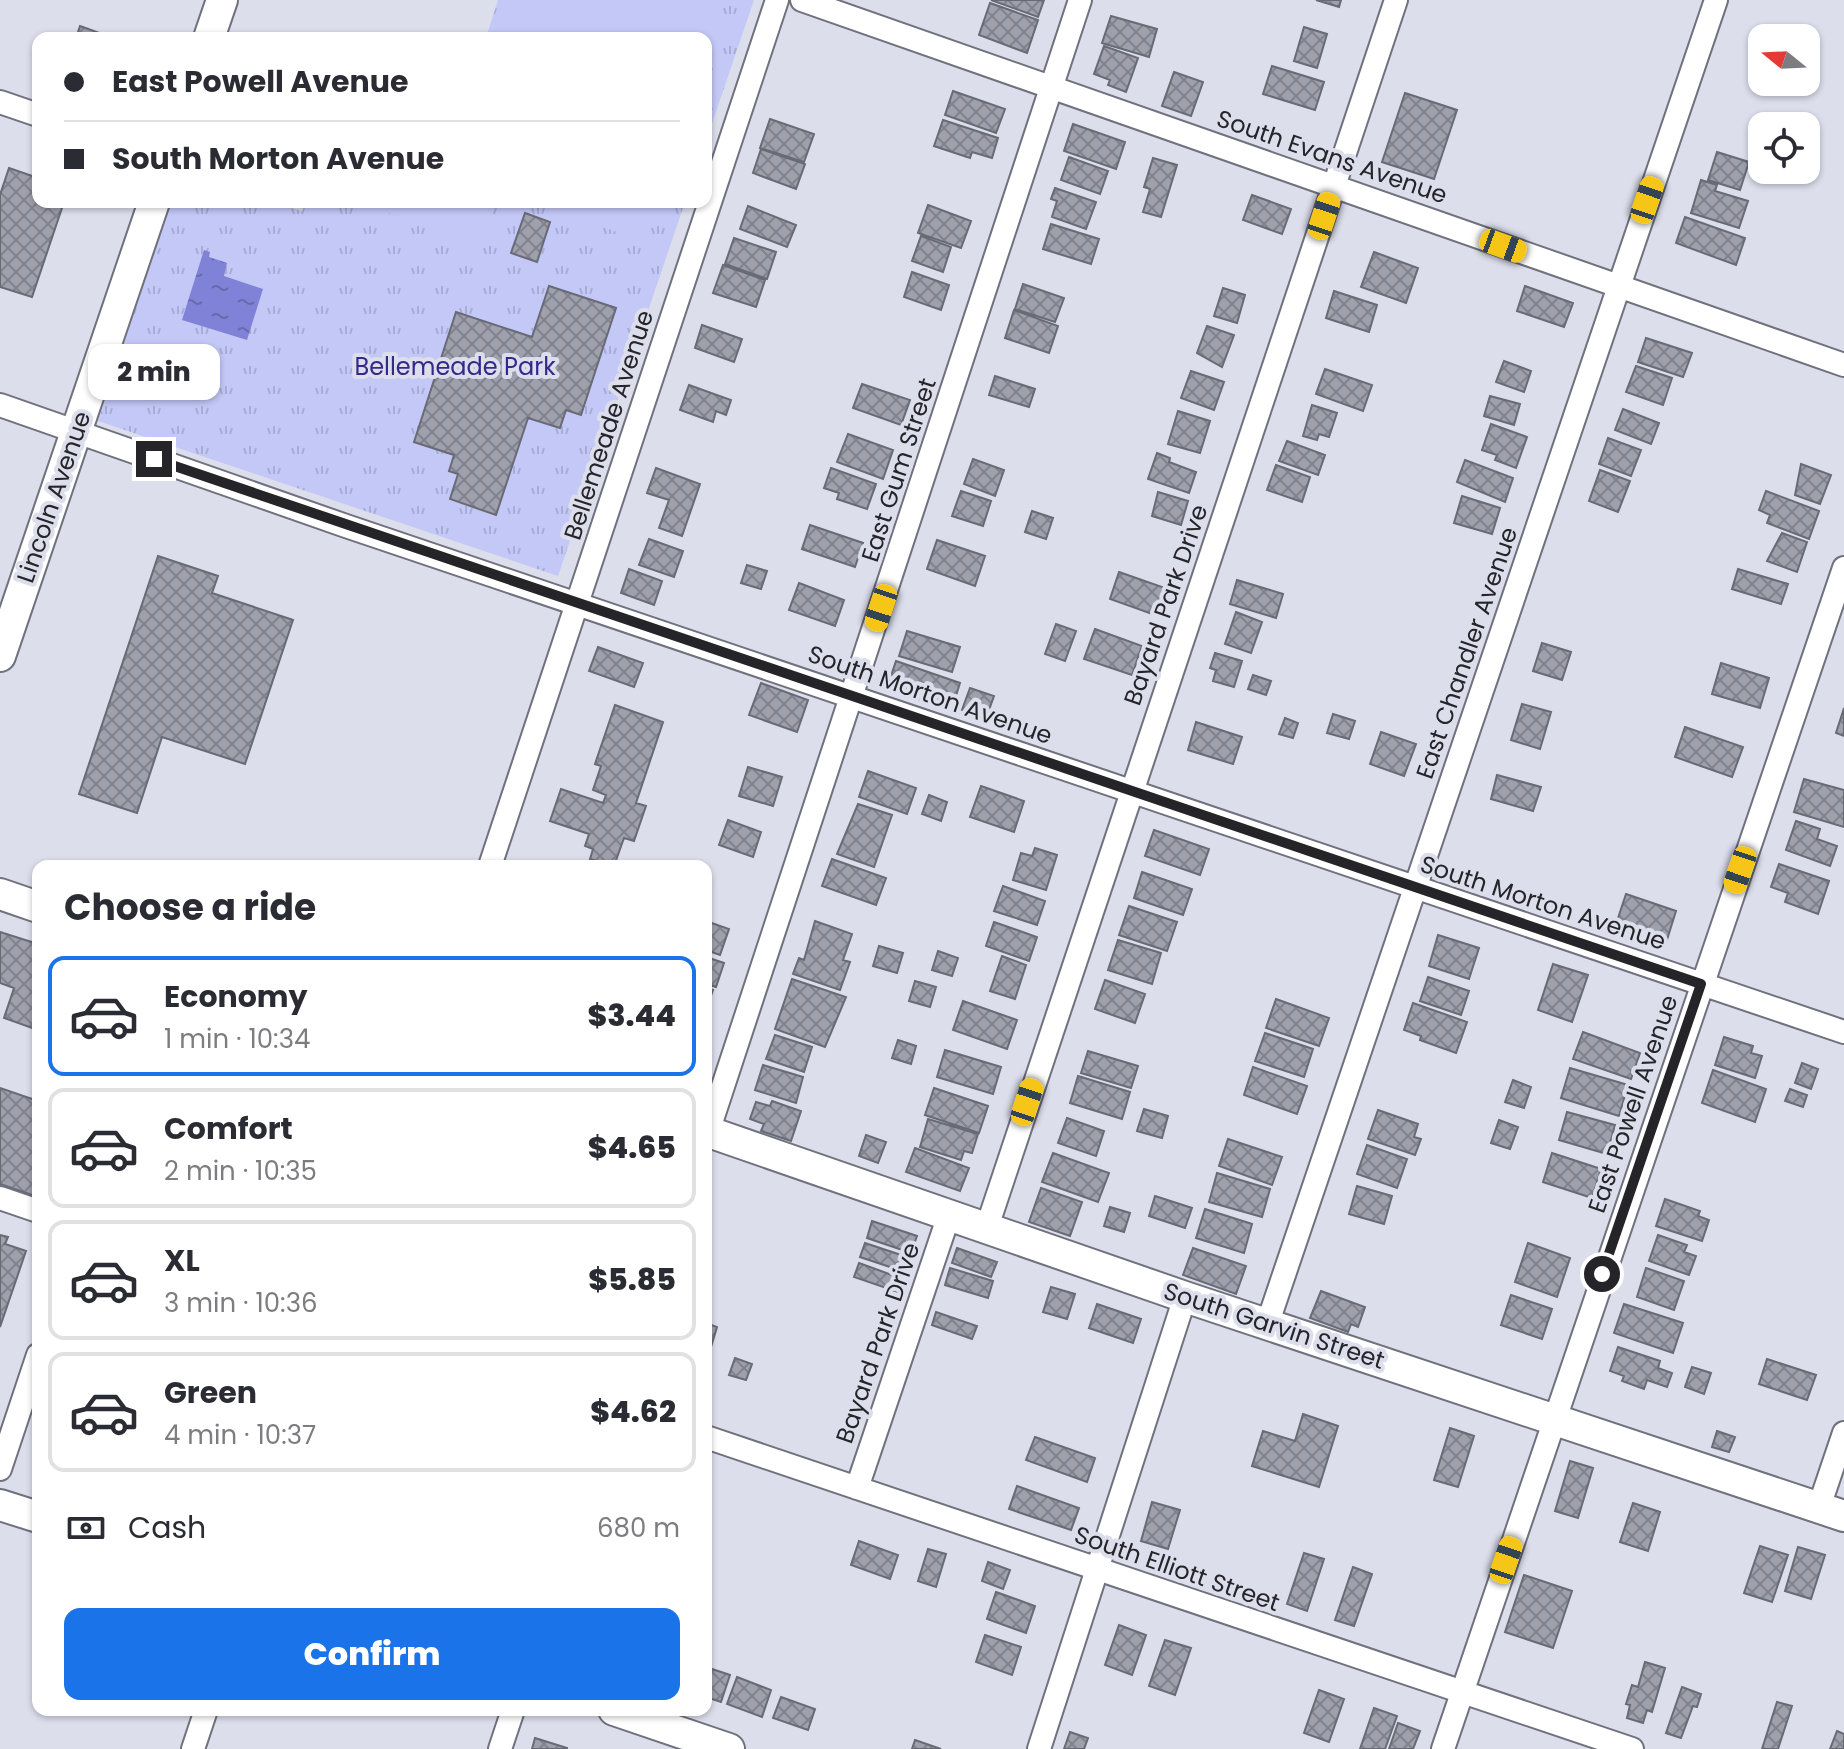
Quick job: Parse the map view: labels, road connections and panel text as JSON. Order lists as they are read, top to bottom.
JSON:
{
  "streets": {
    "street": [
      "South Evans Avenue",
      "Bellemeade Avenue",
      "East Gum Street",
      "Lincoln Avenue",
      "Bayard Park Drive",
      "East Chandler Avenue",
      "South Morton Avenue",
      "East Powell Avenue",
      "South Garvin Street",
      "South Elliott Street"
    ]
  },
  "crossings": [
    ["South Evans Avenue", "East Gum Street"],
    ["South Evans Avenue", "Bayard Park Drive"],
    ["South Evans Avenue", "East Chandler Avenue"],
    ["Bellemeade Avenue", "South Morton Avenue"],
    ["East Gum Street", "South Morton Avenue"],
    ["Lincoln Avenue", "South Morton Avenue"],
    ["Bayard Park Drive", "South Morton Avenue"],
    ["Bayard Park Drive", "South Garvin Street"],
    ["Bayard Park Drive", "South Elliott Street"],
    ["East Chandler Avenue", "South Morton Avenue"],
    ["East Chandler Avenue", "South Garvin Street"],
    ["South Morton Avenue", "East Powell Avenue"],
    ["East Powell Avenue", "South Garvin Street"],
    ["East Powell Avenue", "South Elliott Street"]
  ],
  "parks": ["Bellemeade Park"],
  "north": "left",
  "page": {
    "banner": ["East Powell Avenue", "South Morton Avenue"],
    "bubble": "2 min",
    "heading": "Choose a ride",
    "list": [
      {
        "name": "Economy",
        "note": "1 min · 10:34",
        "value": "$3.44"
      },
      {
        "name": "Comfort",
        "note": "2 min · 10:35",
        "value": "$4.65"
      },
      {
        "name": "XL",
        "note": "3 min · 10:36",
        "value": "$5.85"
      },
      {
        "name": "Green",
        "note": "4 min · 10:37",
        "value": "$4.62"
      }
    ],
    "pay": ["Cash", "680 m"],
    "buttons": "Confirm"
  }
}
